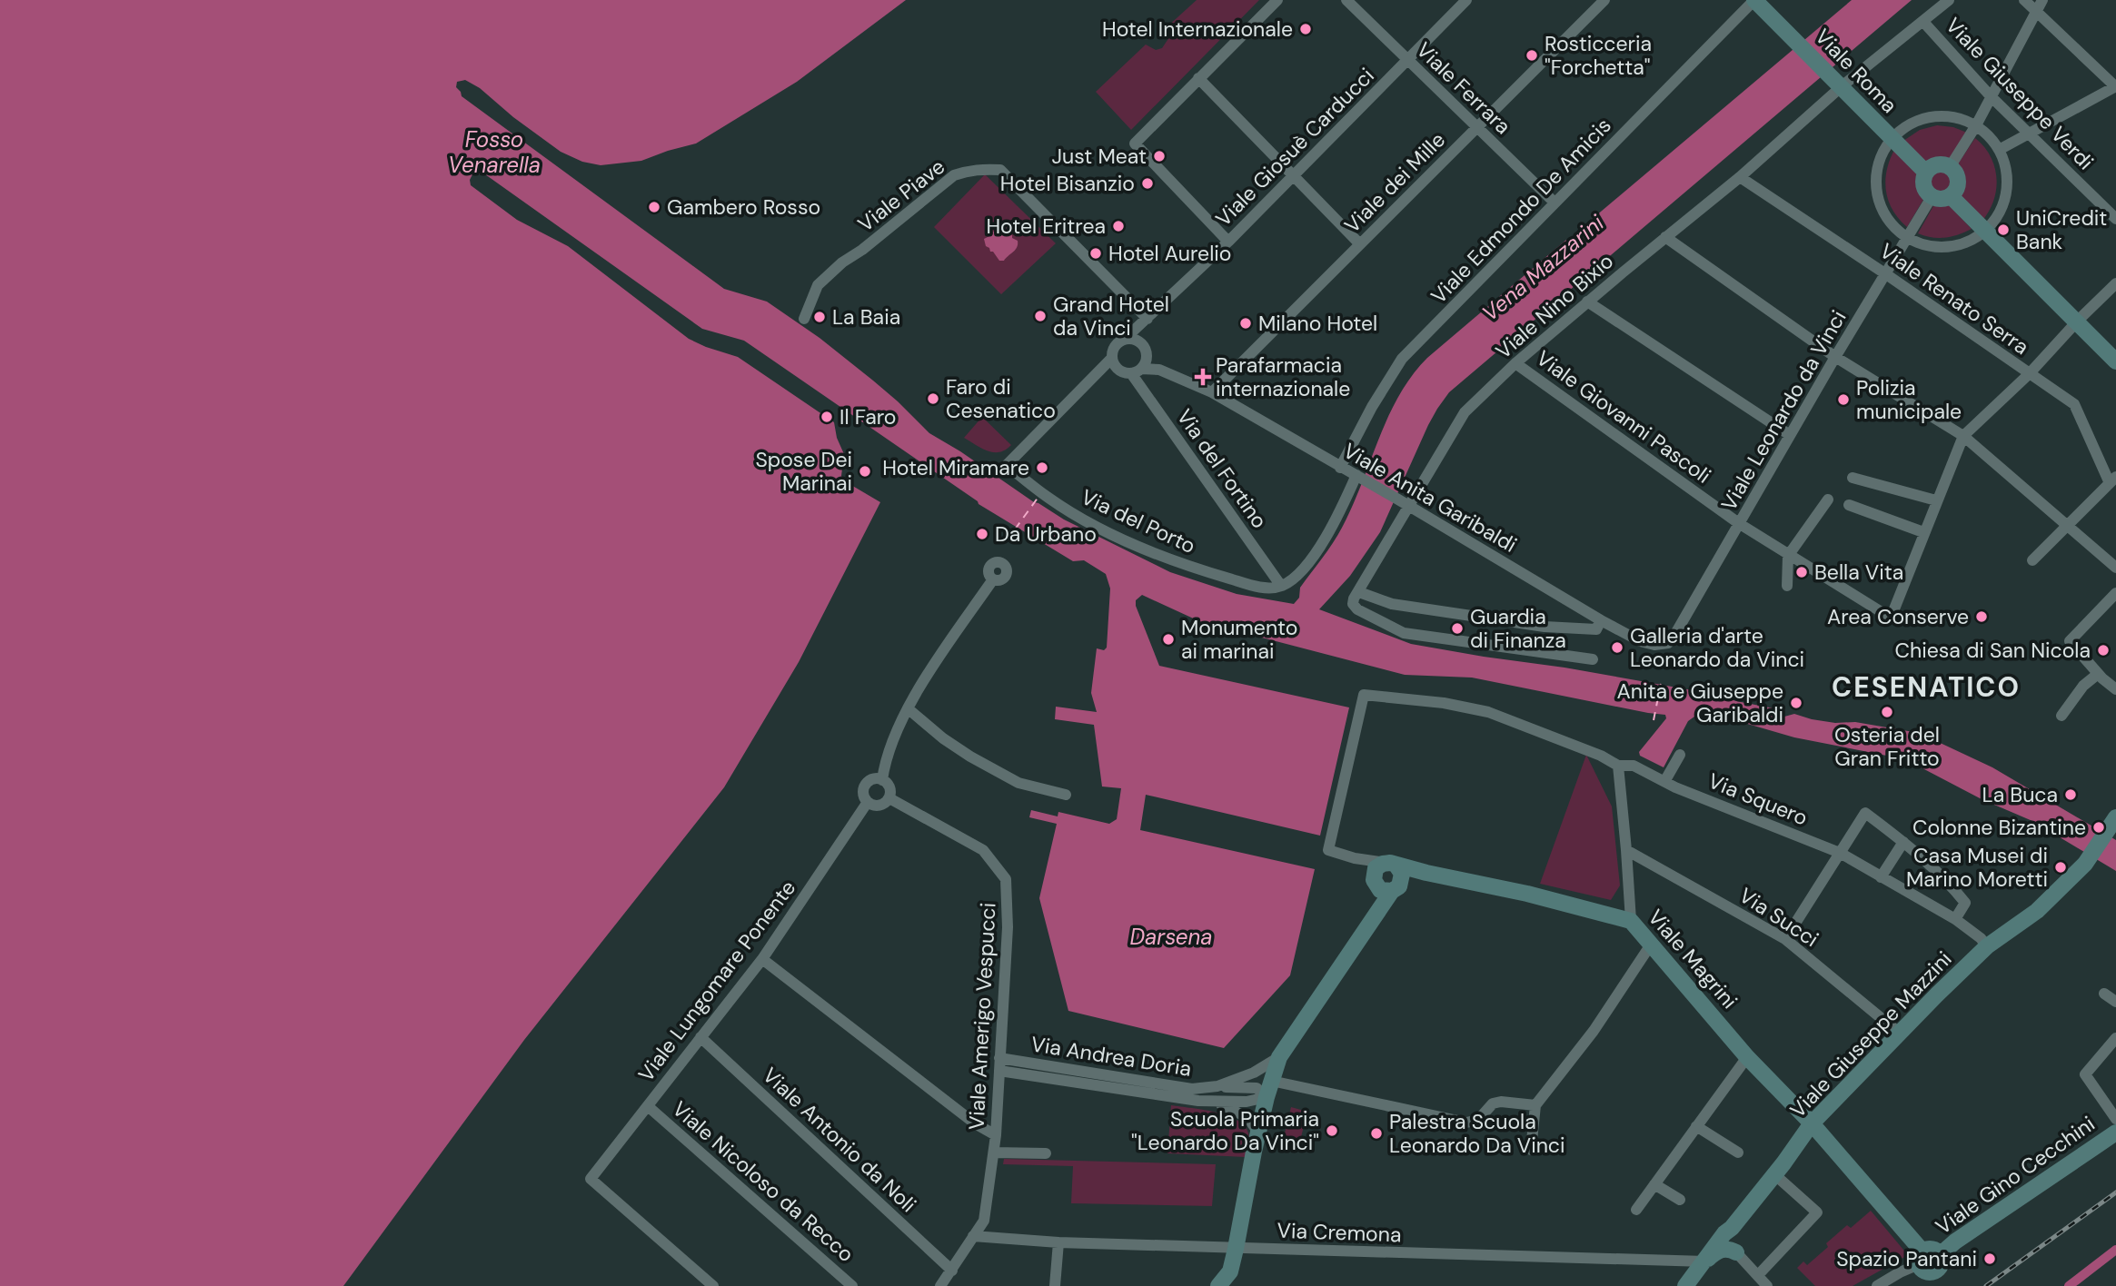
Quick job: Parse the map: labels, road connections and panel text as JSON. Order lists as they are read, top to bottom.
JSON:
{
  "streets": {
    "street": [
      "Viale Roma",
      "Viale Ferrara",
      "Viale Giuseppe Verdi",
      "Viale Giosuè Carducci",
      "Viale dei Mille",
      "Viale Piave",
      "Viale Edmondo De Amicis",
      "Viale Renato Serra",
      "Viale Nino Bixio",
      "Viale Leonardo da Vinci",
      "Viale Giovanni Pascoli",
      "Via del Fortino",
      "Viale Anita Garibaldi",
      "Via del Porto",
      "Via Squero",
      "Via Succi",
      "Viale Magrini",
      "Viale Lungomare Ponente",
      "Viale Amerigo Vespucci",
      "Viale Giuseppe Mazzini",
      "Via Andrea Doria",
      "Viale Antonio da Noli",
      "Viale Gino Cecchini",
      "Viale Nicoloso da Recco",
      "Via Cremona"
    ]
  },
  "crossings": [
    ["Viale Roma", "Viale Edmondo De Amicis"],
    ["Viale Roma", "Viale Nino Bixio"],
    ["Viale Roma", "Viale Leonardo da Vinci"],
    ["Viale Ferrara", "Viale Giosuè Carducci"],
    ["Viale Ferrara", "Viale dei Mille"],
    ["Viale Ferrara", "Viale Edmondo De Amicis"],
    ["Viale Giuseppe Verdi", "Viale Nino Bixio"],
    ["Viale Giosuè Carducci", "Viale Piave"],
    ["Viale Giosuè Carducci", "Via del Fortino"],
    ["Viale Giosuè Carducci", "Viale Anita Garibaldi"],
    ["Viale Giosuè Carducci", "Via del Porto"],
    ["Viale dei Mille", "Viale Anita Garibaldi"],
    ["Viale Edmondo De Amicis", "Viale Anita Garibaldi"],
    ["Viale Renato Serra", "Viale Nino Bixio"],
    ["Viale Renato Serra", "Viale Leonardo da Vinci"],
    ["Viale Nino Bixio", "Viale Giovanni Pascoli"],
    ["Viale Nino Bixio", "Viale Anita Garibaldi"],
    ["Viale Leonardo da Vinci", "Viale Giovanni Pascoli"],
    ["Viale Leonardo da Vinci", "Viale Anita Garibaldi"],
    ["Via del Fortino", "Viale Anita Garibaldi"],
    ["Via del Fortino", "Via del Porto"],
    ["Viale Anita Garibaldi", "Via del Porto"],
    ["Via Squero", "Viale Magrini"],
    ["Via Squero", "Viale Giuseppe Mazzini"],
    ["Via Succi", "Viale Giuseppe Mazzini"],
    ["Viale Magrini", "Viale Giuseppe Mazzini"],
    ["Viale Magrini", "Viale Gino Cecchini"],
    ["Viale Lungomare Ponente", "Viale Amerigo Vespucci"],
    ["Viale Lungomare Ponente", "Viale Antonio da Noli"],
    ["Viale Lungomare Ponente", "Viale Nicoloso da Recco"],
    ["Viale Amerigo Vespucci", "Via Andrea Doria"],
    ["Viale Amerigo Vespucci", "Viale Antonio da Noli"],
    ["Viale Amerigo Vespucci", "Via Cremona"],
    ["Viale Giuseppe Mazzini", "Via Cremona"]
  ],
  "districts": ["CESENATICO"],
  "water": ["Fosso Venarella", "Vena Mazzarini", "Darsena"],
  "places": {
    "other": [
      "Hotel Internazionale",
      "Rosticceria \"Forchetta\"",
      "Just Meat",
      "Hotel Bisanzio",
      "Gambero Rosso",
      "Hotel Eritrea",
      "UniCredit Bank",
      "Hotel Aurelio",
      "Grand Hotel da Vinci",
      "La Baia",
      "Milano Hotel",
      "Faro di Cesenatico",
      "Polizia municipale",
      "Il Faro",
      "Hotel Miramare",
      "Spose Dei Marinai",
      "Da Urbano",
      "Bella Vita",
      "Area Conserve",
      "Guardia di Finanza",
      "Monumento ai marinai",
      "Galleria d'arte Leonardo da Vinci",
      "Chiesa di San Nicola",
      "Anita e Giuseppe Garibaldi",
      "Osteria del Gran Fritto",
      "La Buca",
      "Colonne Bizantine",
      "Casa Musei di Marino Moretti",
      "Scuola Primaria \"Leonardo Da Vinci\"",
      "Palestra Scuola Leonardo Da Vinci",
      "Spazio Pantani"
    ],
    "health": ["Parafarmacia internazionale"]
  }
}
